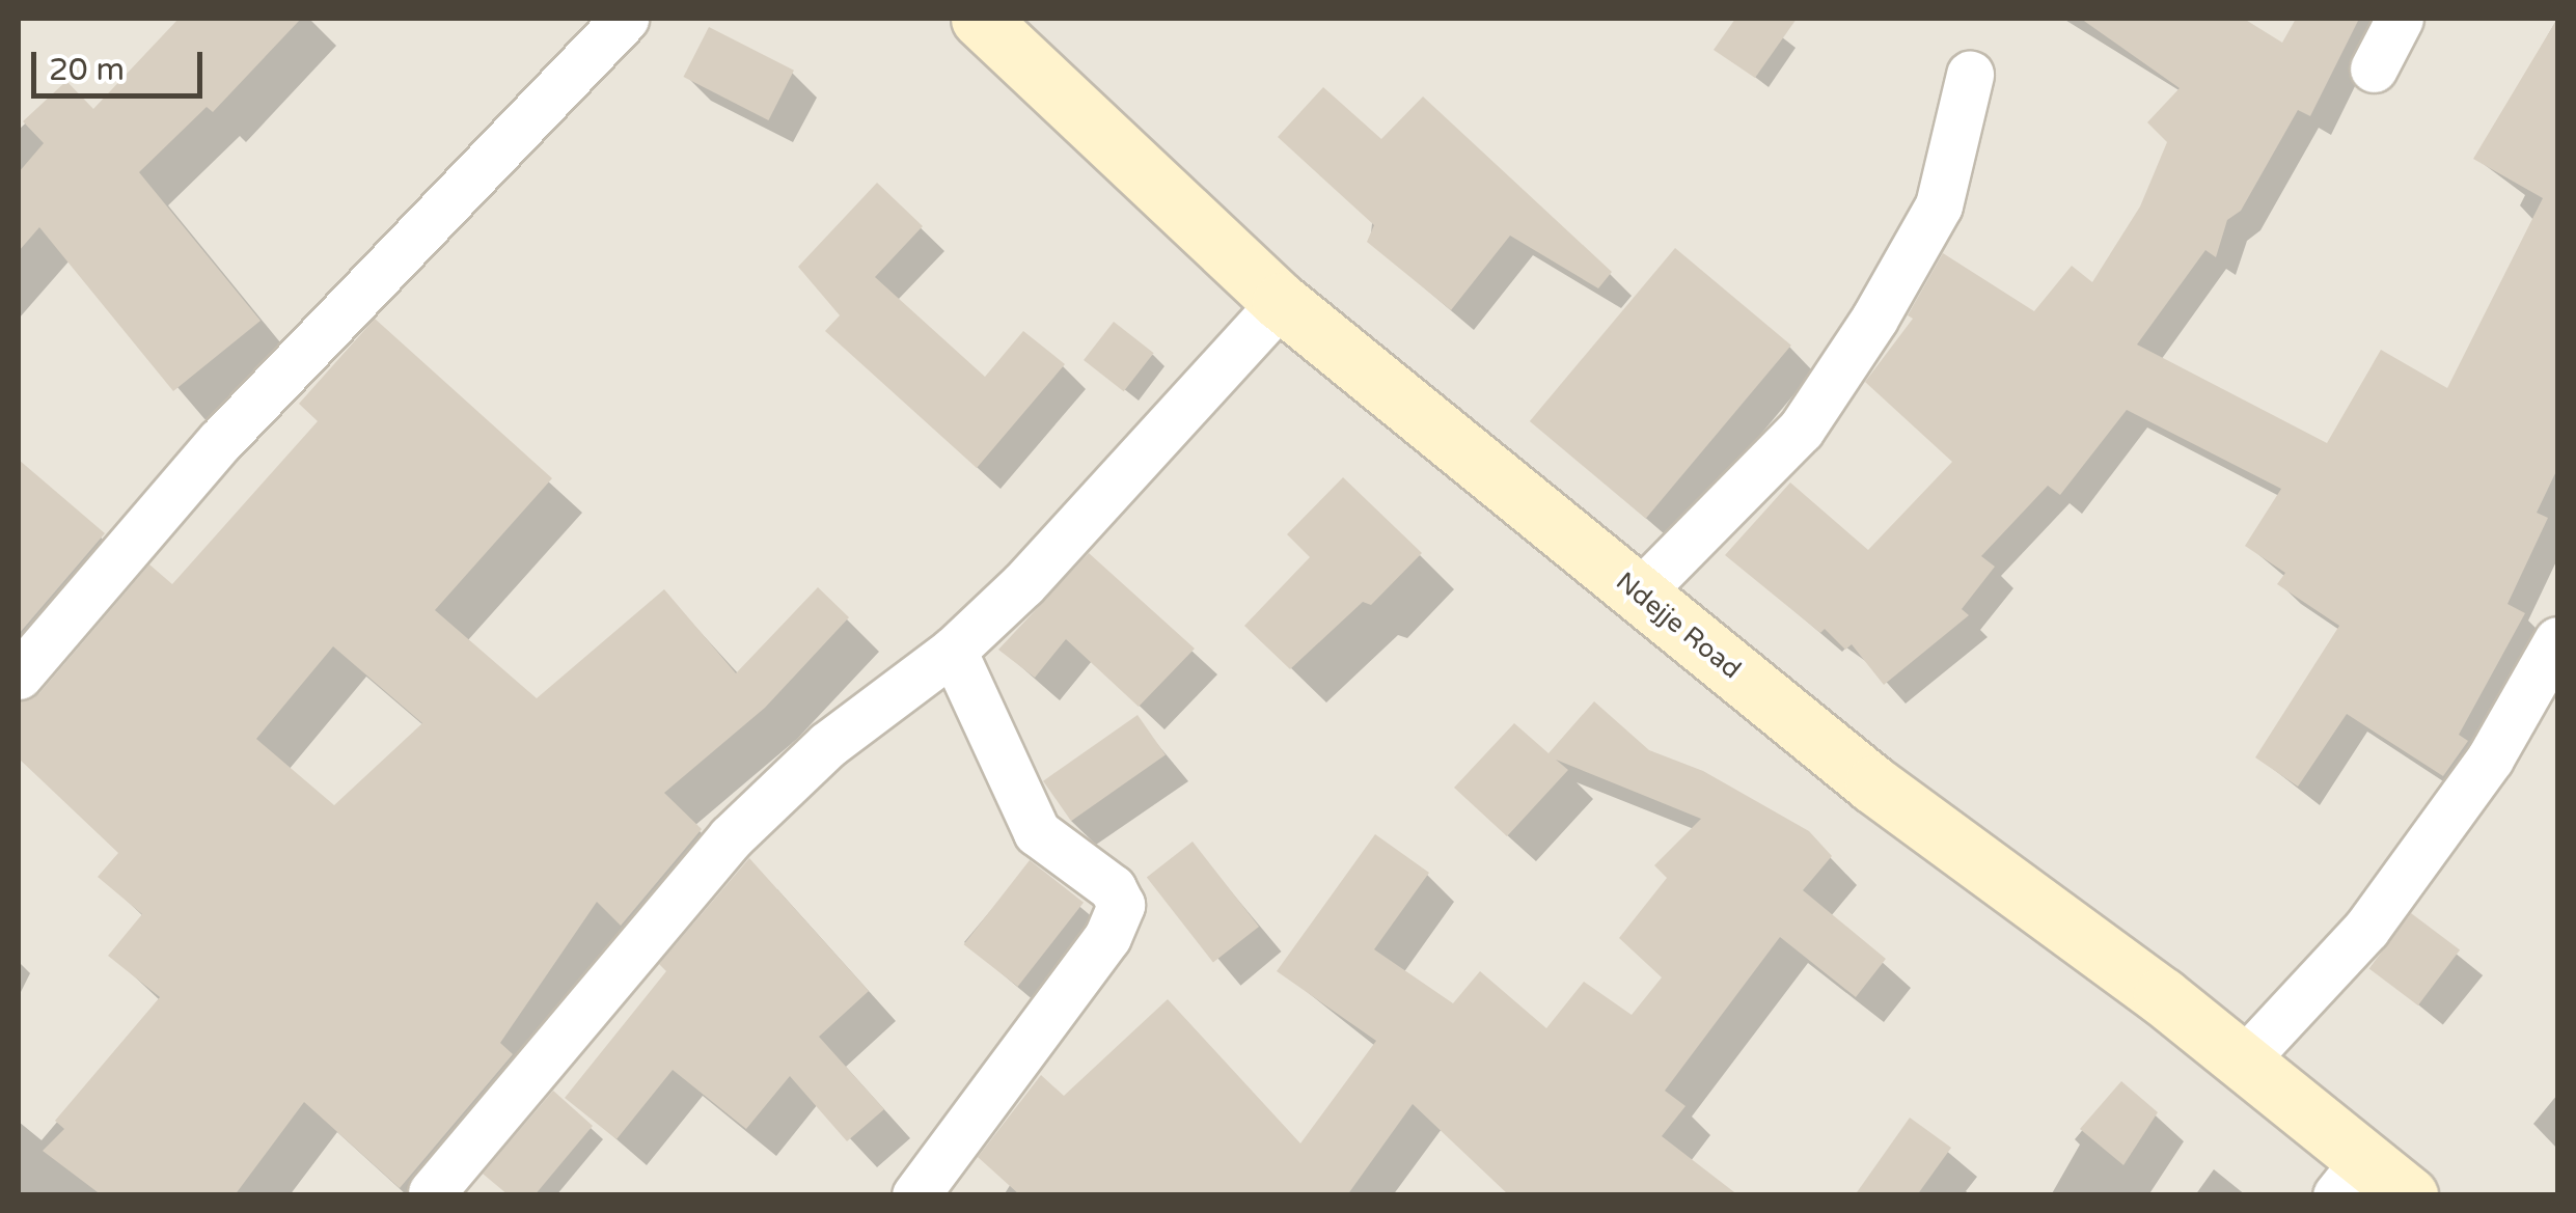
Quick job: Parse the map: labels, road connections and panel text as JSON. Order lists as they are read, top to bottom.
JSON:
{
  "streets": {
    "street": ["Ndejje Road"]
  },
  "scale_bar": "20 m"
}
